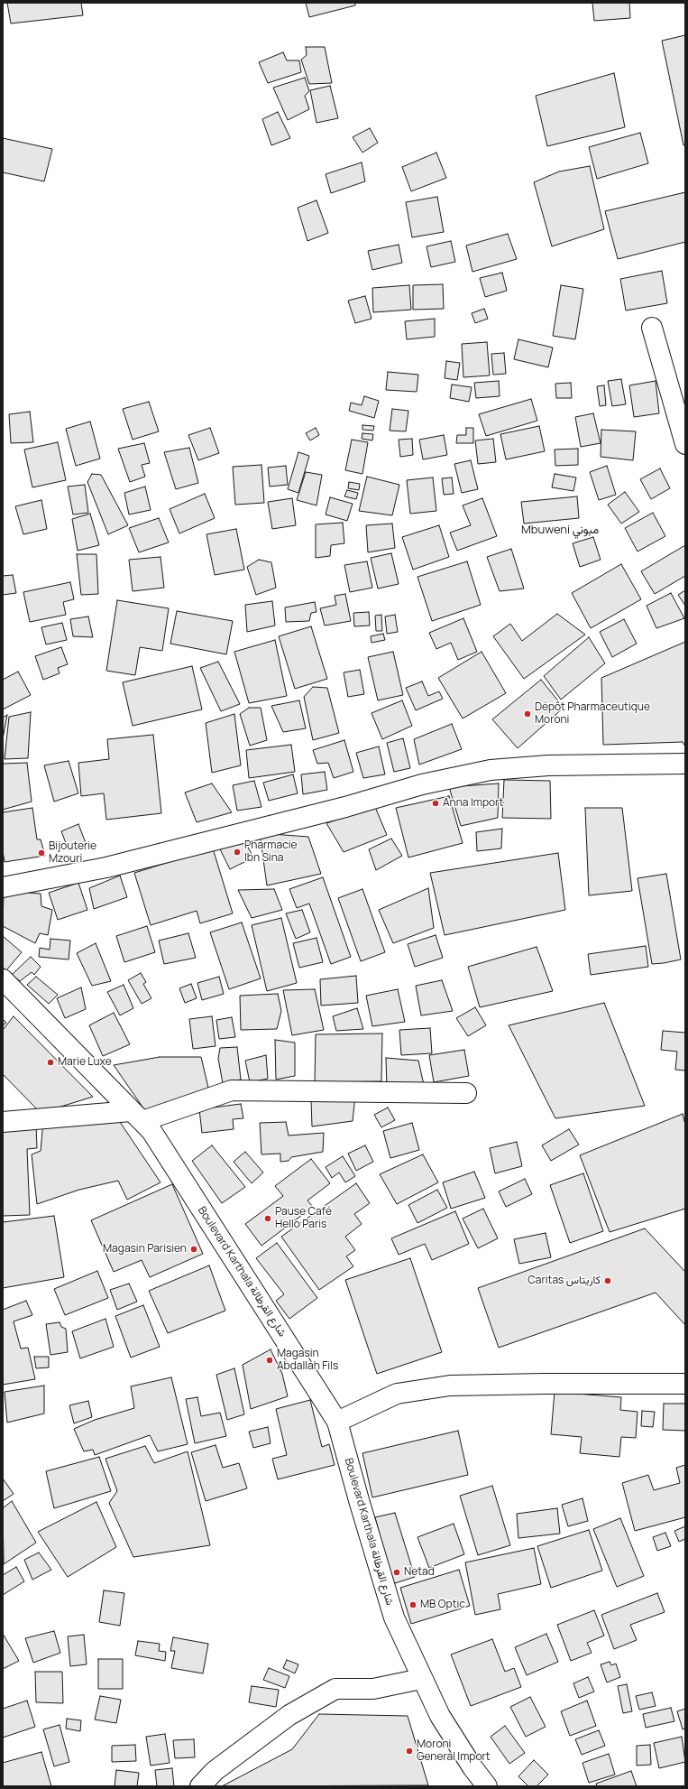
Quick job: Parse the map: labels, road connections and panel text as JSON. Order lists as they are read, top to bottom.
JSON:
{
  "streets": {
    "street": ["Boulevard Karthala شارع القرطالة"]
  },
  "districts": ["Mbuweni مبوني"],
  "places": [
    "Dépôt Pharmaceutique Moroni",
    "Anna Import",
    "Pharmacie Ibn Sina",
    "Bijouterie Mzouri",
    "Marie Luxe",
    "Pause Café Hello Paris",
    "Magasin Parisien",
    "Caritas كاريتاس",
    "Magasin Abdallah Fils",
    "Netad",
    "MB Optic",
    "Moroni General Import"
  ]
}
